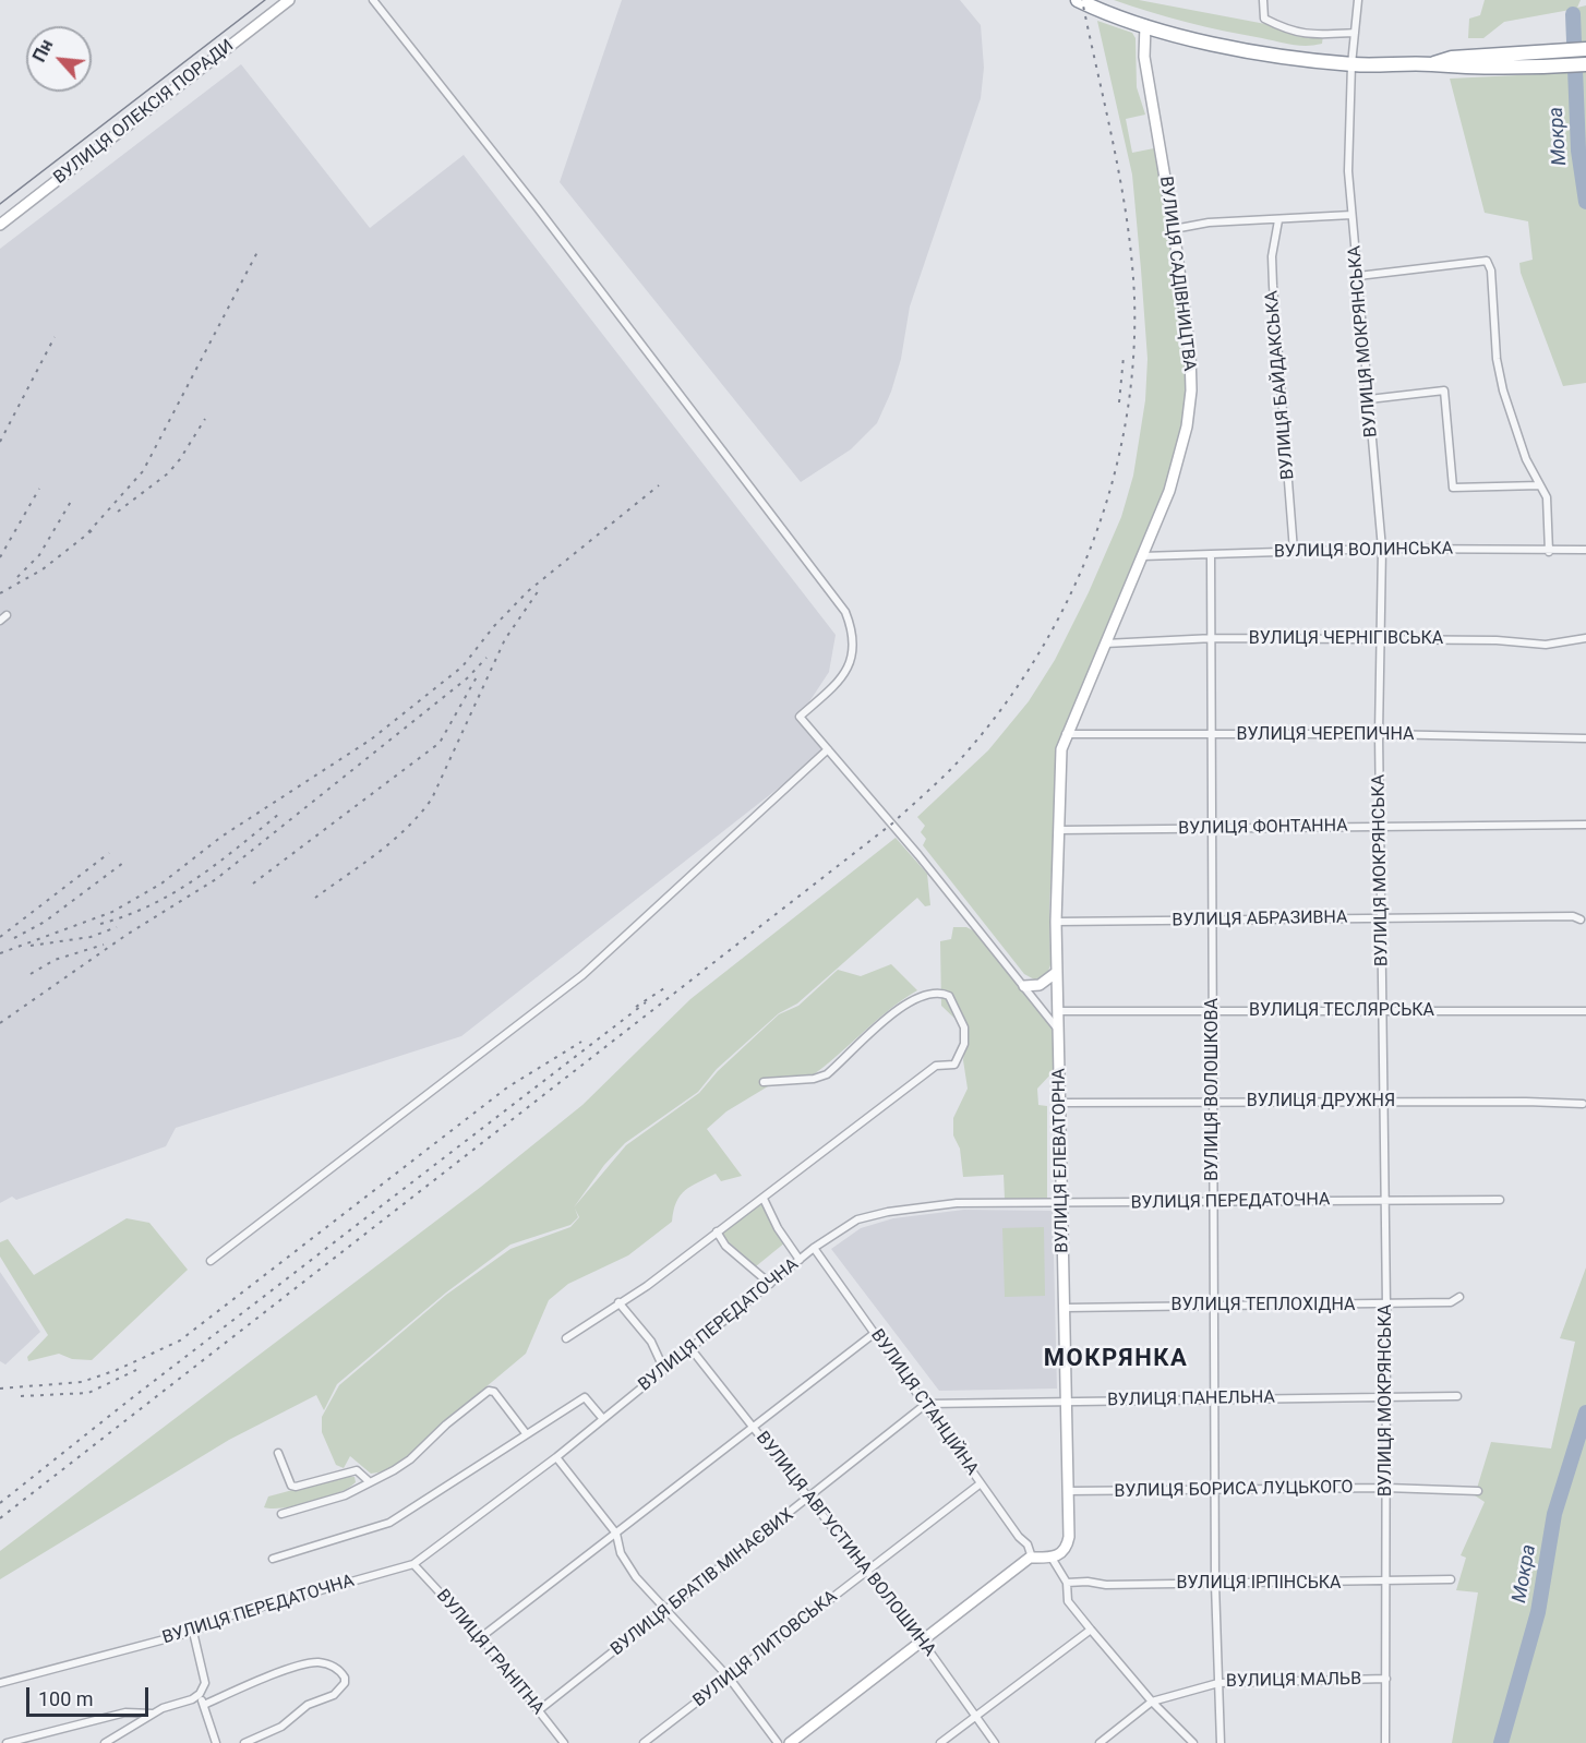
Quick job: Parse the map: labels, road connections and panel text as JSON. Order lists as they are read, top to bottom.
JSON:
{
  "streets": {
    "street": [
      "ВУЛИЦЯ ОЛЕКСІЯ ПОРАДИ",
      "ВУЛИЦЯ САДІВНИЦТВА",
      "ВУЛИЦЯ МОКРЯНСЬКА",
      "ВУЛИЦЯ БАЙДАКСЬКА",
      "ВУЛИЦЯ ВОЛИНСЬКА",
      "ВУЛИЦЯ ЧЕРНІГІВСЬКА",
      "ВУЛИЦЯ ЧЕРЕПИЧНА",
      "ВУЛИЦЯ ФОНТАННА",
      "ВУЛИЦЯ АБРАЗИВНА",
      "ВУЛИЦЯ ТЕСЛЯРСЬКА",
      "ВУЛИЦЯ ВОЛОШКОВА",
      "ВУЛИЦЯ ДРУЖНЯ",
      "ВУЛИЦЯ ЕЛЕВАТОРНА",
      "ВУЛИЦЯ ПЕРЕДАТОЧНА",
      "ВУЛИЦЯ ТЕПЛОХІДНА",
      "ВУЛИЦЯ ПАНЕЛЬНА",
      "ВУЛИЦЯ СТАНЦІЙНА",
      "ВУЛИЦЯ БОРИСА ЛУЦЬКОГО",
      "ВУЛИЦЯ АВГУСТИНА ВОЛОШИНА",
      "ВУЛИЦЯ БРАТІВ МІНАЄВИХ",
      "ВУЛИЦЯ ІРПІНСЬКА",
      "ВУЛИЦЯ ЛИТОВСЬКА",
      "ВУЛИЦЯ ГРАНІТНА",
      "ВУЛИЦЯ МАЛЬВ"
    ]
  },
  "crossings": [
    ["ВУЛИЦЯ САДІВНИЦТВА", "ВУЛИЦЯ ВОЛИНСЬКА"],
    ["ВУЛИЦЯ САДІВНИЦТВА", "ВУЛИЦЯ ЧЕРНІГІВСЬКА"],
    ["ВУЛИЦЯ САДІВНИЦТВА", "ВУЛИЦЯ ЧЕРЕПИЧНА"],
    ["ВУЛИЦЯ САДІВНИЦТВА", "ВУЛИЦЯ ЕЛЕВАТОРНА"],
    ["ВУЛИЦЯ МОКРЯНСЬКА", "ВУЛИЦЯ ВОЛИНСЬКА"],
    ["ВУЛИЦЯ МОКРЯНСЬКА", "ВУЛИЦЯ ЧЕРНІГІВСЬКА"],
    ["ВУЛИЦЯ МОКРЯНСЬКА", "ВУЛИЦЯ ЧЕРЕПИЧНА"],
    ["ВУЛИЦЯ МОКРЯНСЬКА", "ВУЛИЦЯ ФОНТАННА"],
    ["ВУЛИЦЯ МОКРЯНСЬКА", "ВУЛИЦЯ АБРАЗИВНА"],
    ["ВУЛИЦЯ МОКРЯНСЬКА", "ВУЛИЦЯ ТЕСЛЯРСЬКА"],
    ["ВУЛИЦЯ МОКРЯНСЬКА", "ВУЛИЦЯ ДРУЖНЯ"],
    ["ВУЛИЦЯ МОКРЯНСЬКА", "ВУЛИЦЯ ПЕРЕДАТОЧНА"],
    ["ВУЛИЦЯ МОКРЯНСЬКА", "ВУЛИЦЯ ТЕПЛОХІДНА"],
    ["ВУЛИЦЯ МОКРЯНСЬКА", "ВУЛИЦЯ ПАНЕЛЬНА"],
    ["ВУЛИЦЯ МОКРЯНСЬКА", "ВУЛИЦЯ БОРИСА ЛУЦЬКОГО"],
    ["ВУЛИЦЯ МОКРЯНСЬКА", "ВУЛИЦЯ ІРПІНСЬКА"],
    ["ВУЛИЦЯ МОКРЯНСЬКА", "ВУЛИЦЯ МАЛЬВ"],
    ["ВУЛИЦЯ БАЙДАКСЬКА", "ВУЛИЦЯ ВОЛИНСЬКА"],
    ["ВУЛИЦЯ ВОЛИНСЬКА", "ВУЛИЦЯ ВОЛОШКОВА"],
    ["ВУЛИЦЯ ЧЕРНІГІВСЬКА", "ВУЛИЦЯ ВОЛОШКОВА"],
    ["ВУЛИЦЯ ЧЕРЕПИЧНА", "ВУЛИЦЯ ВОЛОШКОВА"],
    ["ВУЛИЦЯ ЧЕРЕПИЧНА", "ВУЛИЦЯ ЕЛЕВАТОРНА"],
    ["ВУЛИЦЯ ФОНТАННА", "ВУЛИЦЯ ВОЛОШКОВА"],
    ["ВУЛИЦЯ ФОНТАННА", "ВУЛИЦЯ ЕЛЕВАТОРНА"],
    ["ВУЛИЦЯ АБРАЗИВНА", "ВУЛИЦЯ ВОЛОШКОВА"],
    ["ВУЛИЦЯ АБРАЗИВНА", "ВУЛИЦЯ ЕЛЕВАТОРНА"],
    ["ВУЛИЦЯ ТЕСЛЯРСЬКА", "ВУЛИЦЯ ВОЛОШКОВА"],
    ["ВУЛИЦЯ ТЕСЛЯРСЬКА", "ВУЛИЦЯ ЕЛЕВАТОРНА"],
    ["ВУЛИЦЯ ВОЛОШКОВА", "ВУЛИЦЯ ДРУЖНЯ"],
    ["ВУЛИЦЯ ВОЛОШКОВА", "ВУЛИЦЯ ПЕРЕДАТОЧНА"],
    ["ВУЛИЦЯ ВОЛОШКОВА", "ВУЛИЦЯ ТЕПЛОХІДНА"],
    ["ВУЛИЦЯ ВОЛОШКОВА", "ВУЛИЦЯ ПАНЕЛЬНА"],
    ["ВУЛИЦЯ ВОЛОШКОВА", "ВУЛИЦЯ БОРИСА ЛУЦЬКОГО"],
    ["ВУЛИЦЯ ВОЛОШКОВА", "ВУЛИЦЯ ІРПІНСЬКА"],
    ["ВУЛИЦЯ ВОЛОШКОВА", "ВУЛИЦЯ МАЛЬВ"],
    ["ВУЛИЦЯ ДРУЖНЯ", "ВУЛИЦЯ ЕЛЕВАТОРНА"],
    ["ВУЛИЦЯ ЕЛЕВАТОРНА", "ВУЛИЦЯ ПЕРЕДАТОЧНА"],
    ["ВУЛИЦЯ ЕЛЕВАТОРНА", "ВУЛИЦЯ ТЕПЛОХІДНА"],
    ["ВУЛИЦЯ ЕЛЕВАТОРНА", "ВУЛИЦЯ ПАНЕЛЬНА"],
    ["ВУЛИЦЯ ЕЛЕВАТОРНА", "ВУЛИЦЯ БОРИСА ЛУЦЬКОГО"],
    ["ВУЛИЦЯ ПЕРЕДАТОЧНА", "ВУЛИЦЯ СТАНЦІЙНА"],
    ["ВУЛИЦЯ ПЕРЕДАТОЧНА", "ВУЛИЦЯ АВГУСТИНА ВОЛОШИНА"],
    ["ВУЛИЦЯ ПЕРЕДАТОЧНА", "ВУЛИЦЯ ГРАНІТНА"],
    ["ВУЛИЦЯ ПАНЕЛЬНА", "ВУЛИЦЯ СТАНЦІЙНА"],
    ["ВУЛИЦЯ ПАНЕЛЬНА", "ВУЛИЦЯ БРАТІВ МІНАЄВИХ"],
    ["ВУЛИЦЯ СТАНЦІЙНА", "ВУЛИЦЯ БРАТІВ МІНАЄВИХ"],
    ["ВУЛИЦЯ СТАНЦІЙНА", "ВУЛИЦЯ ЛИТОВСЬКА"],
    ["ВУЛИЦЯ АВГУСТИНА ВОЛОШИНА", "ВУЛИЦЯ БРАТІВ МІНАЄВИХ"],
    ["ВУЛИЦЯ АВГУСТИНА ВОЛОШИНА", "ВУЛИЦЯ ЛИТОВСЬКА"],
    ["ВУЛИЦЯ БРАТІВ МІНАЄВИХ", "ВУЛИЦЯ ГРАНІТНА"]
  ],
  "districts": ["МОКРЯНКА"],
  "water": ["Мокра"],
  "scale_bar": "100 m",
  "north": "top left"
}
